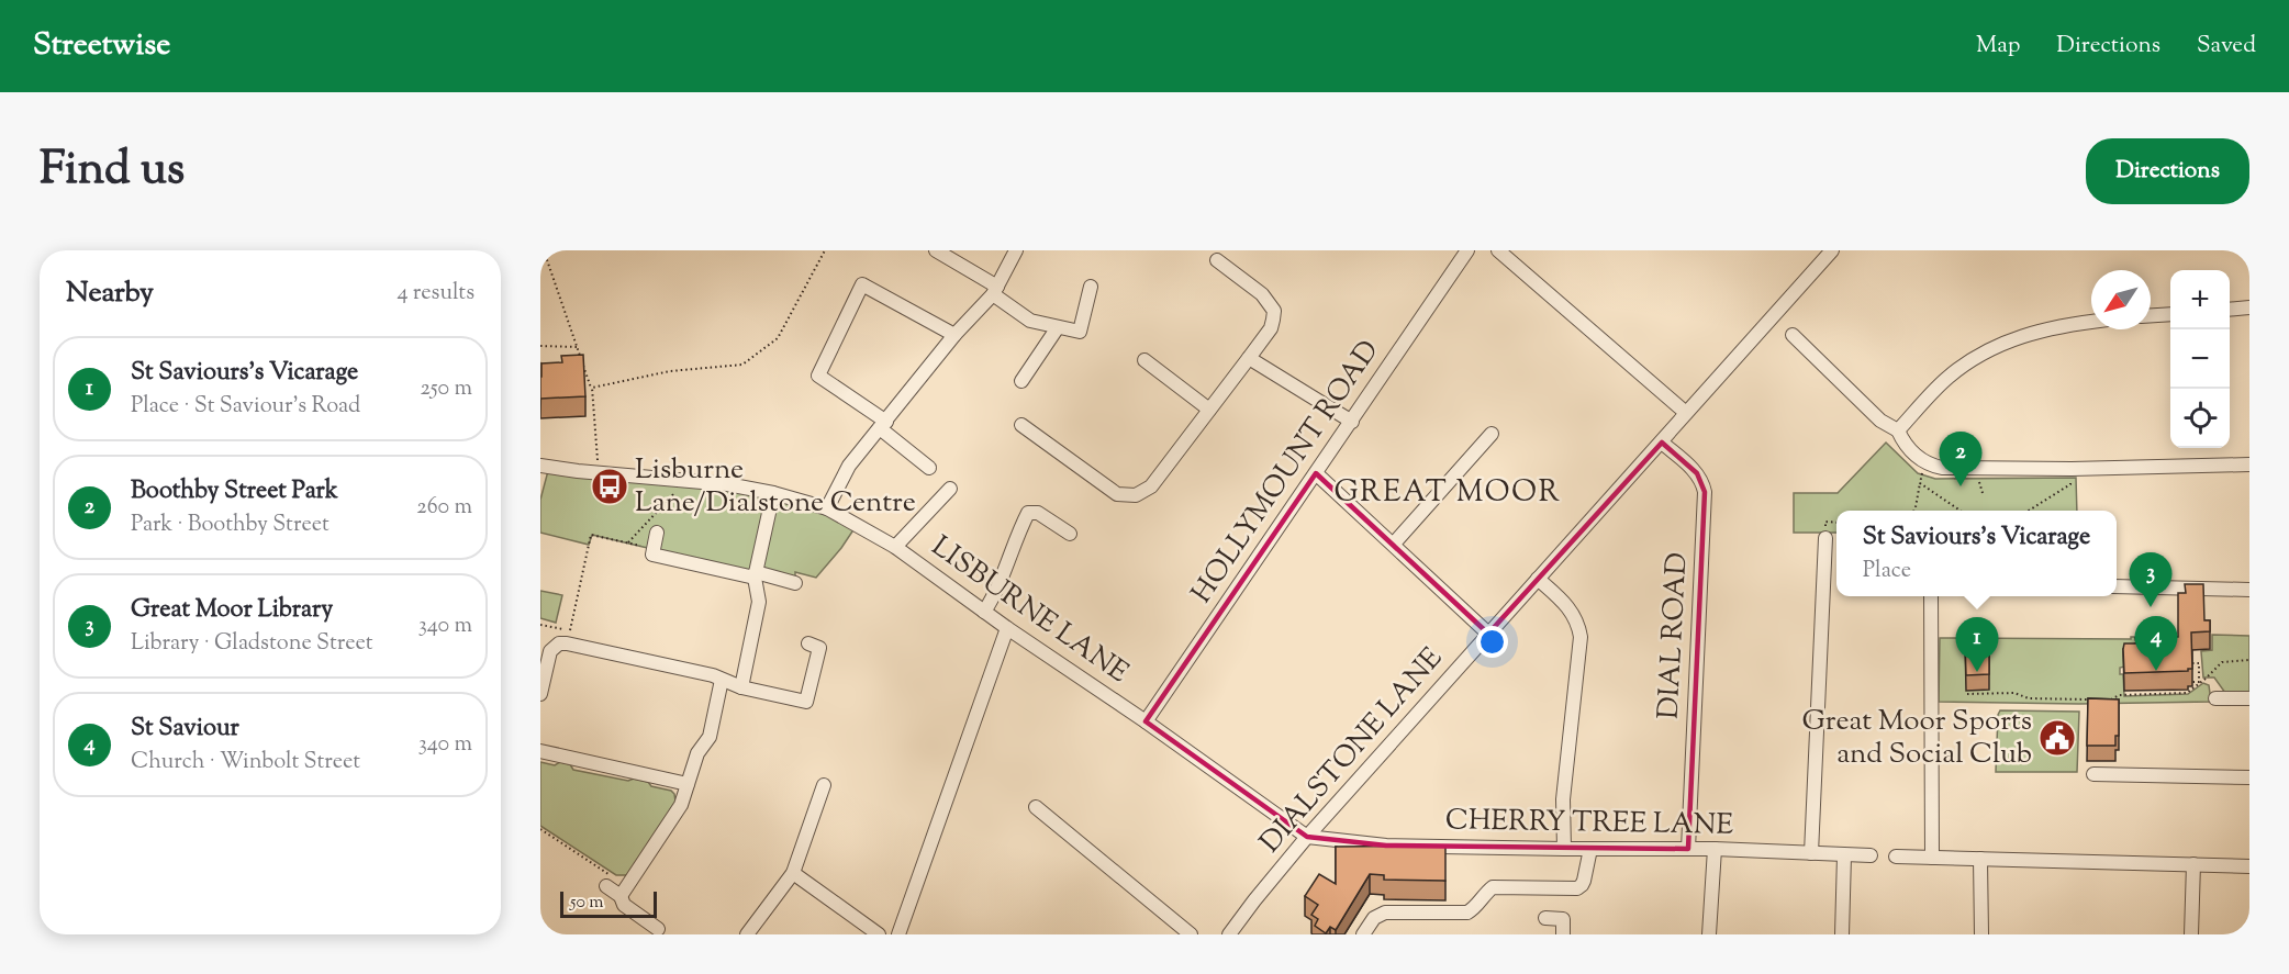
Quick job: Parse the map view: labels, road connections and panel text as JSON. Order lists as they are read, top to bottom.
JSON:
{
  "streets": {
    "street": [
      "HOLLYMOUNT ROAD",
      "LISBURNE LANE",
      "DIAL ROAD",
      "DIALSTONE LANE",
      "CHERRY TREE LANE"
    ]
  },
  "crossings": [
    ["HOLLYMOUNT ROAD", "LISBURNE LANE"],
    ["LISBURNE LANE", "DIALSTONE LANE"],
    ["LISBURNE LANE", "CHERRY TREE LANE"],
    ["DIAL ROAD", "DIALSTONE LANE"],
    ["DIAL ROAD", "CHERRY TREE LANE"],
    ["DIALSTONE LANE", "CHERRY TREE LANE"]
  ],
  "districts": ["GREAT MOOR"],
  "places": {
    "bus stop": ["Lisburne Lane/Dialstone Centre"],
    "public building": ["Great Moor Sports and Social Club"]
  },
  "scale_bar": "50 m",
  "north": "bottom left",
  "page": {
    "header": "Streetwise",
    "nav": ["Map", "Directions", "Saved"],
    "title": "Find us",
    "buttons": "Directions",
    "heading": ["Nearby", "4 results"],
    "map_buttons": ["+", "−"],
    "list": [
      {
        "mark": "1",
        "name": "St Saviours's Vicarage",
        "note": "Place · St Saviour's Road",
        "value": "250 m"
      },
      {
        "mark": "2",
        "name": "Boothby Street Park",
        "note": "Park · Boothby Street",
        "value": "260 m"
      },
      {
        "mark": "3",
        "name": "Great Moor Library",
        "note": "Library · Gladstone Street",
        "value": "340 m"
      },
      {
        "mark": "4",
        "name": "St Saviour",
        "note": "Church · Winbolt Street",
        "value": "340 m"
      }
    ],
    "pins": [
      "2",
      "3",
      "4",
      "1"
    ],
    "popup": ["St Saviours's Vicarage", "Place"],
    "scale": "50 m"
  }
}
